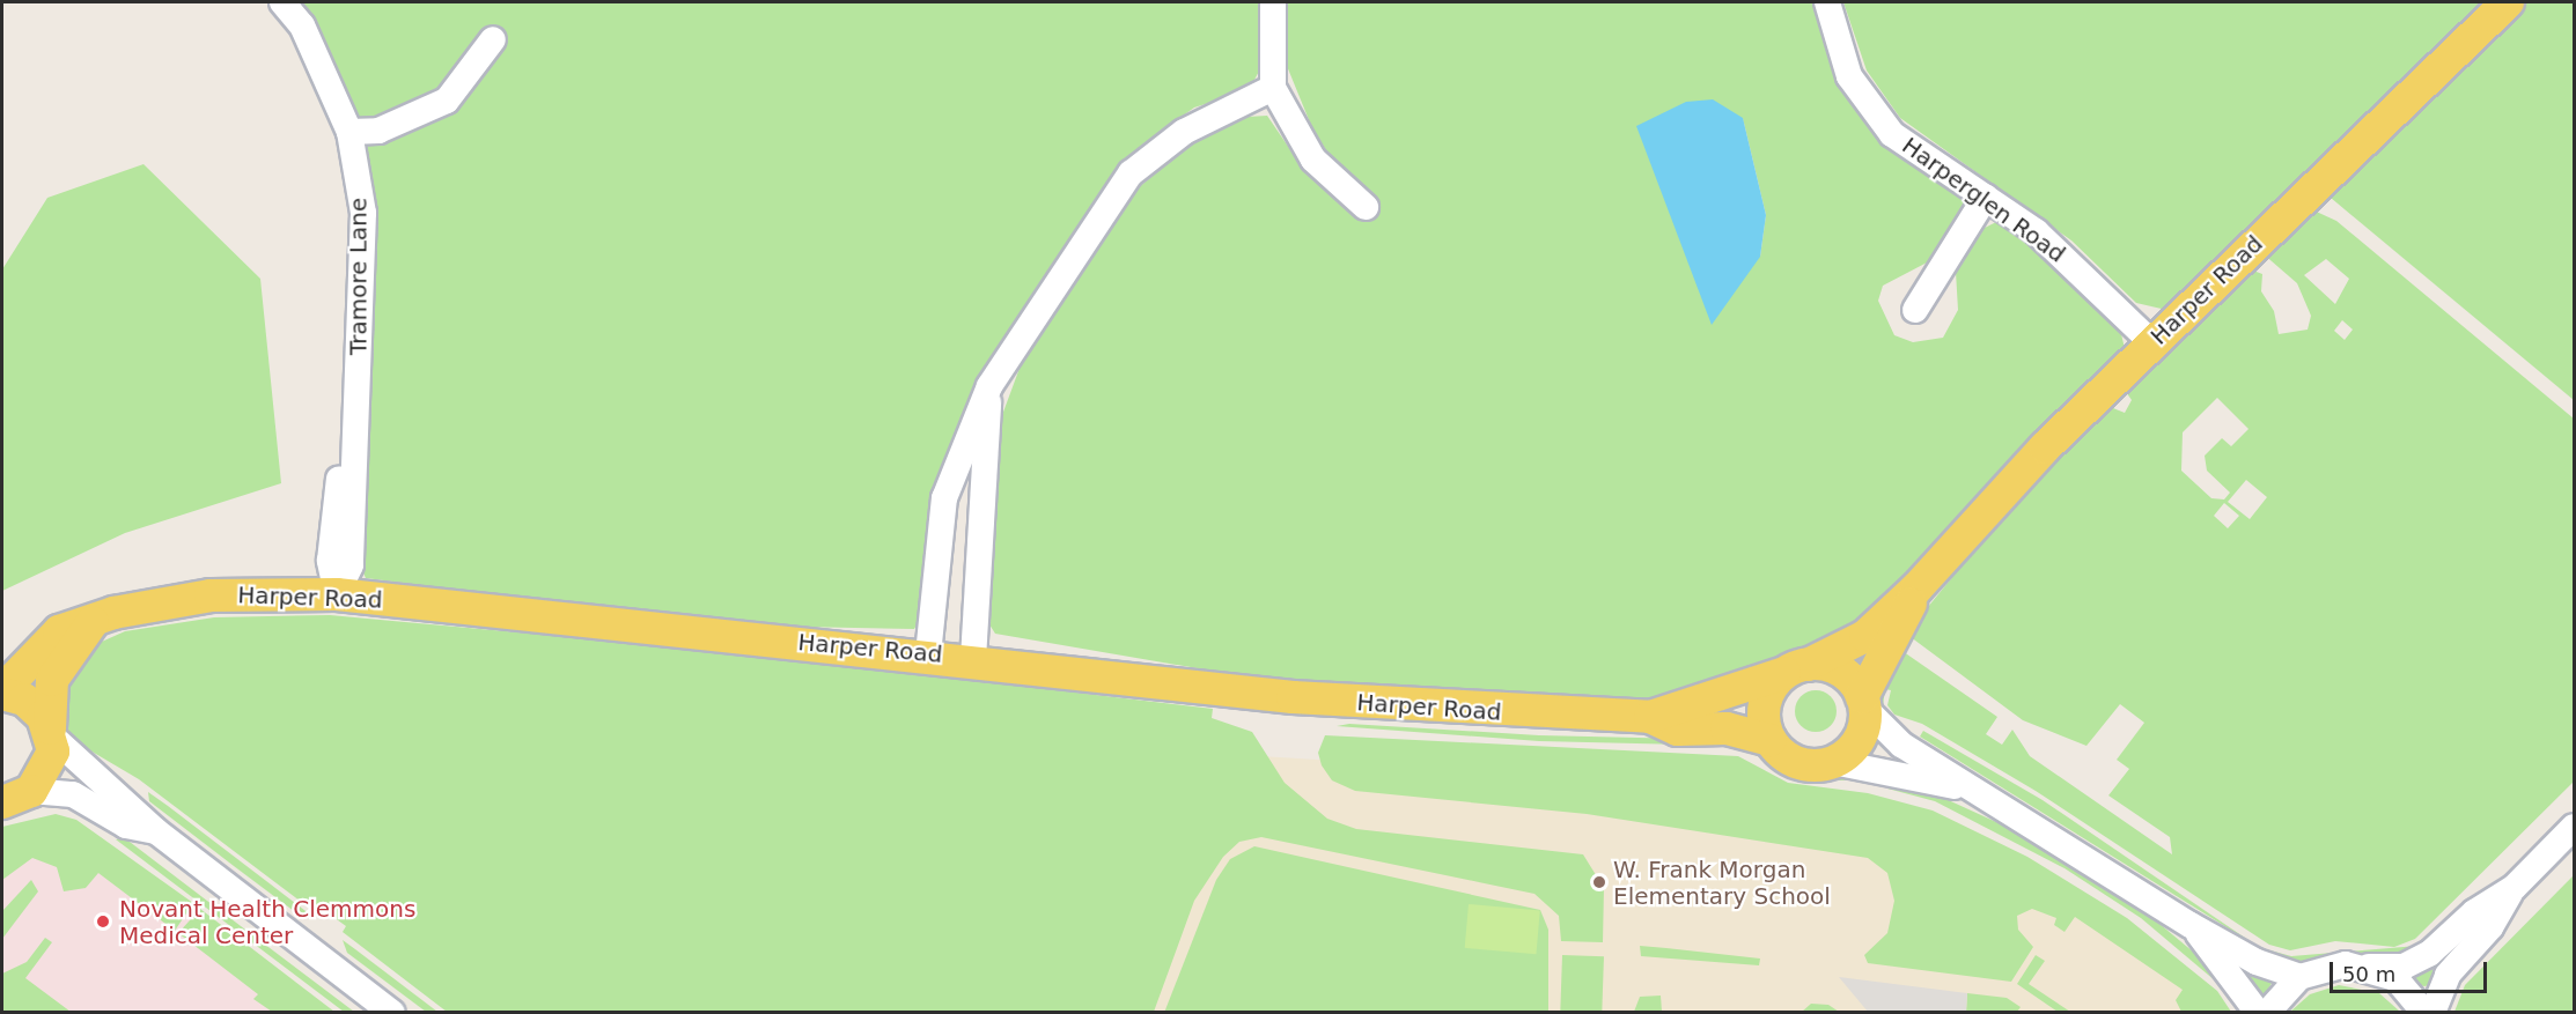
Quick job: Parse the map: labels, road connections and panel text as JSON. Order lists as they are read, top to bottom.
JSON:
{
  "streets": {
    "main road": ["Harper Road"],
    "street": ["Harperglen Road", "Tramore Lane"]
  },
  "crossings": [
    ["Harperglen Road", "Harper Road"],
    ["Tramore Lane", "Harper Road"]
  ],
  "places": ["W. Frank Morgan Elementary School", "Novant Health Clemmons Medical Center"],
  "scale_bar": "50 m"
}
